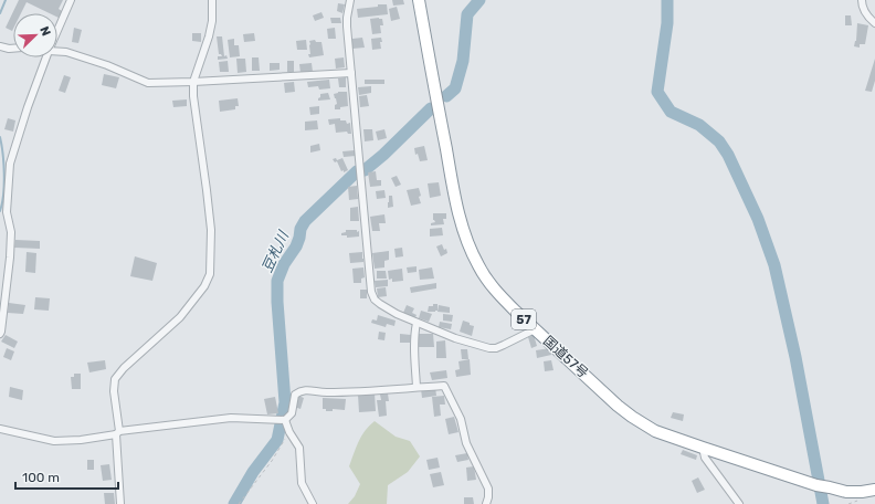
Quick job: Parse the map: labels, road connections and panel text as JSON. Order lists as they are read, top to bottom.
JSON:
{
  "streets": {
    "highway": ["57", "国道57号"]
  },
  "water": ["豆札川"],
  "scale_bar": "100 m",
  "north": "top right"
}
